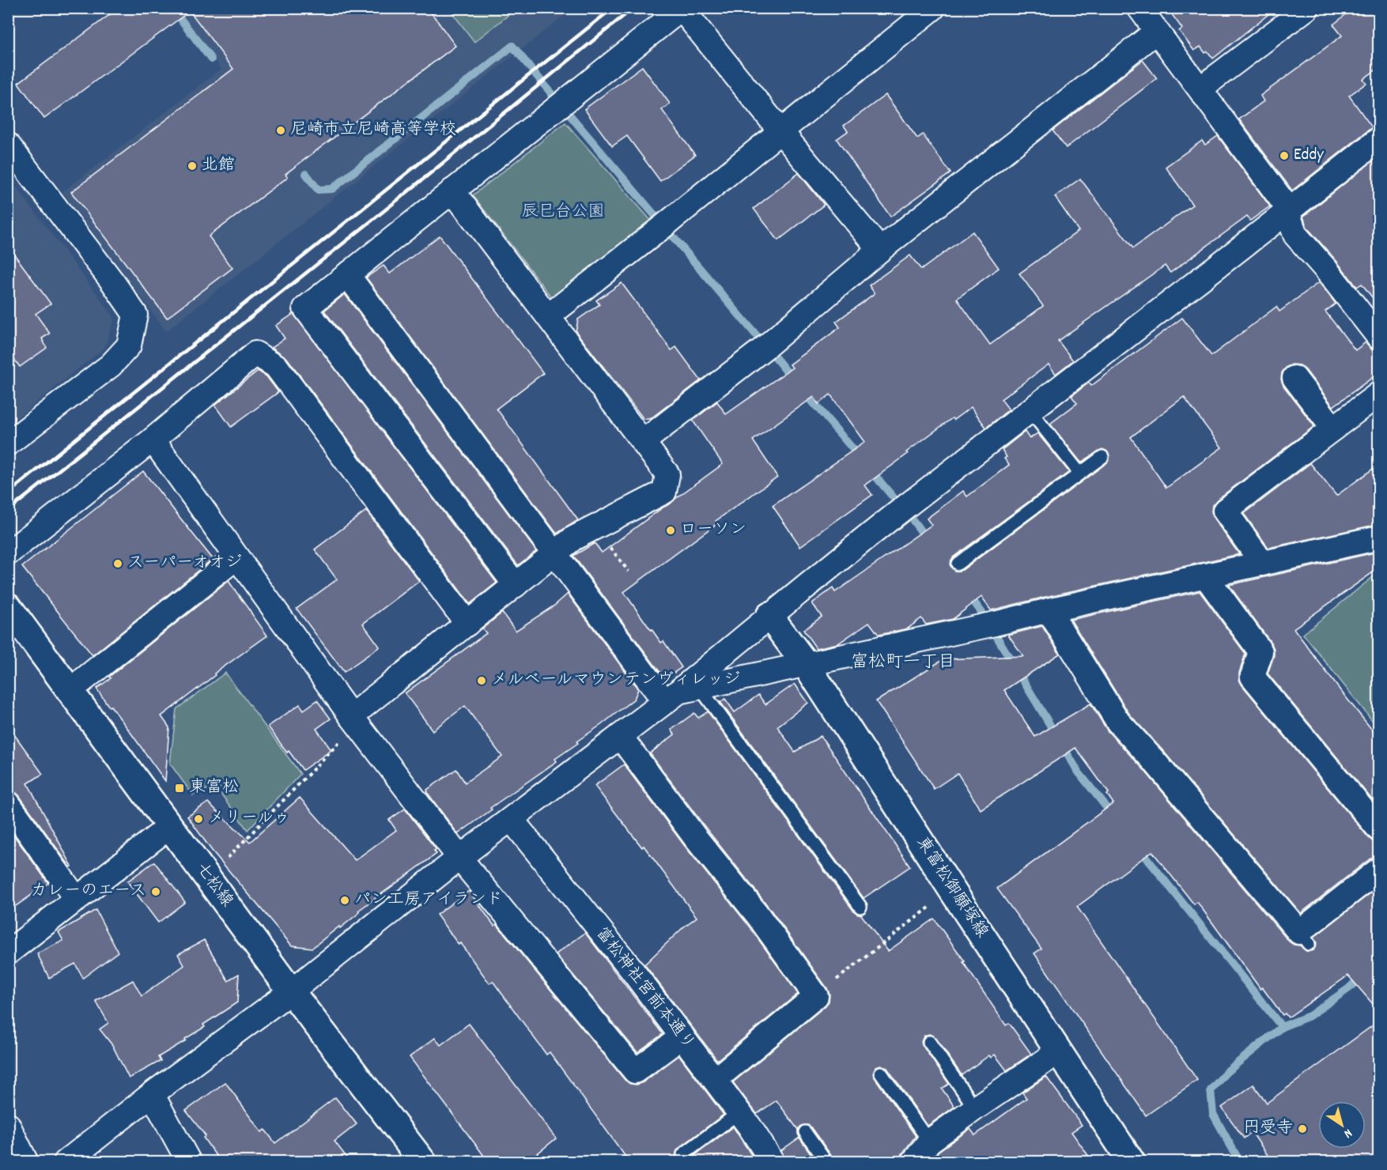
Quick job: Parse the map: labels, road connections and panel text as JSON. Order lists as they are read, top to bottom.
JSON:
{
  "streets": {
    "street": ["七松線", "東富松御願塚線", "富松神社宮前本通り"]
  },
  "districts": ["富松町一丁目"],
  "parks": ["辰巳台公園"],
  "places": {
    "other": [
      "尼崎市立尼崎高等学校",
      "Eddy",
      "北館",
      "ローソン",
      "スーパーオオジ",
      "メルベールマウンテンヴィレッジ",
      "メリールゥ",
      "カレーのエース",
      "パン工房アイランド",
      "円受寺"
    ],
    "transit": ["東富松"]
  },
  "north": "bottom right"
}
